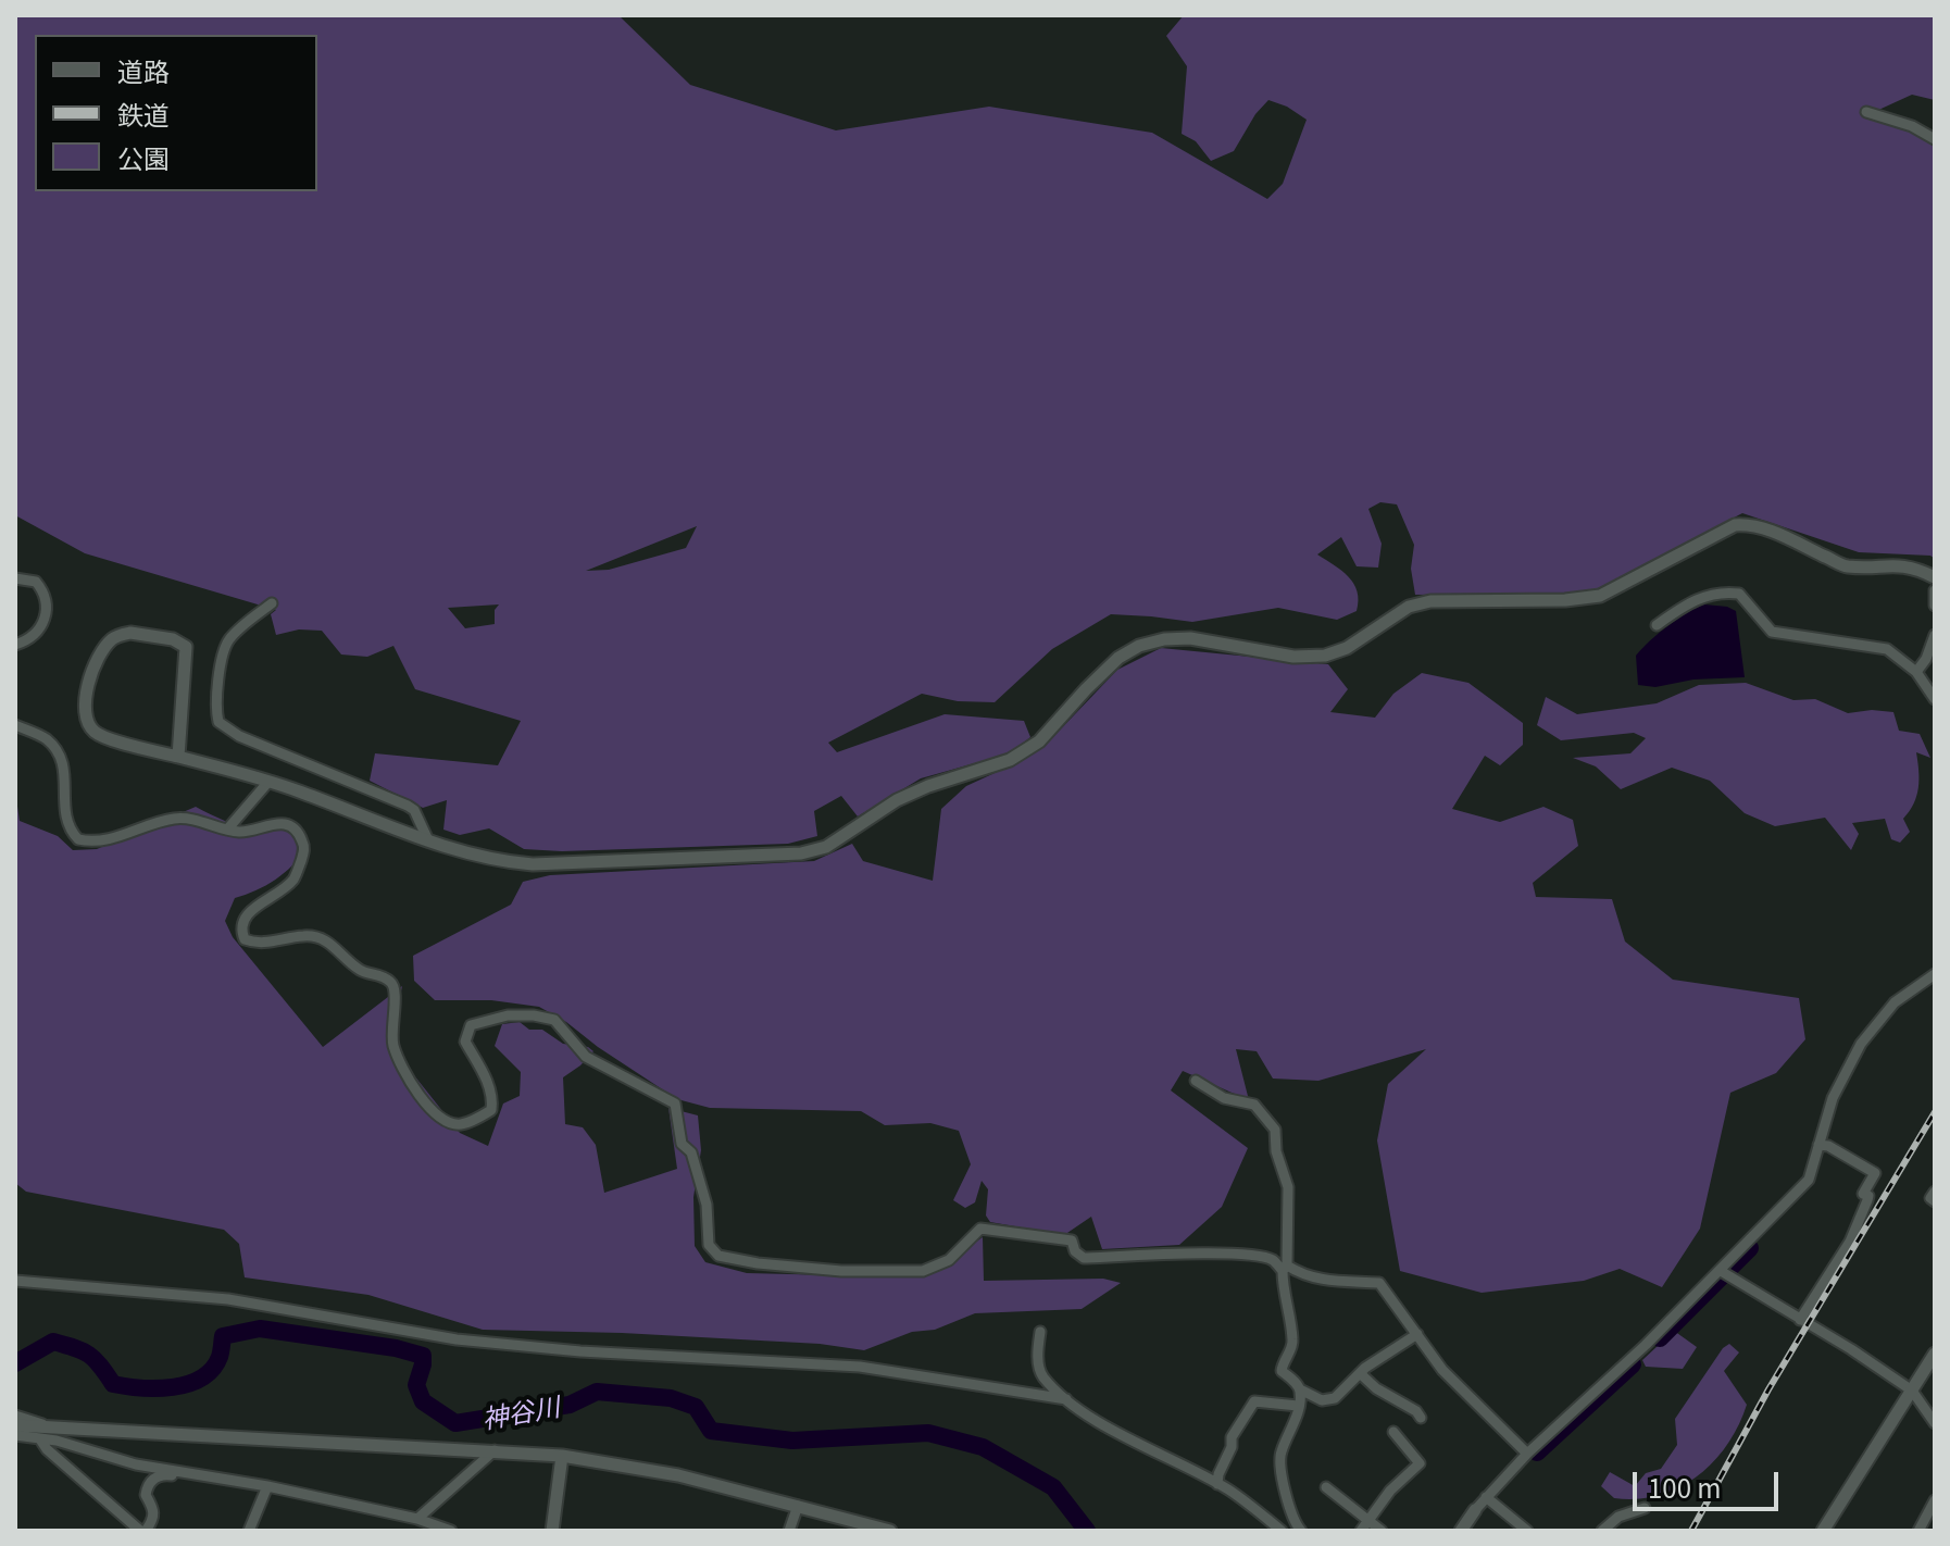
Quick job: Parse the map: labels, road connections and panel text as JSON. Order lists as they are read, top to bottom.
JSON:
{
  "water": ["神谷川"],
  "legend": ["道路", "鉄道", "公園"],
  "scale_bar": "100 m"
}
